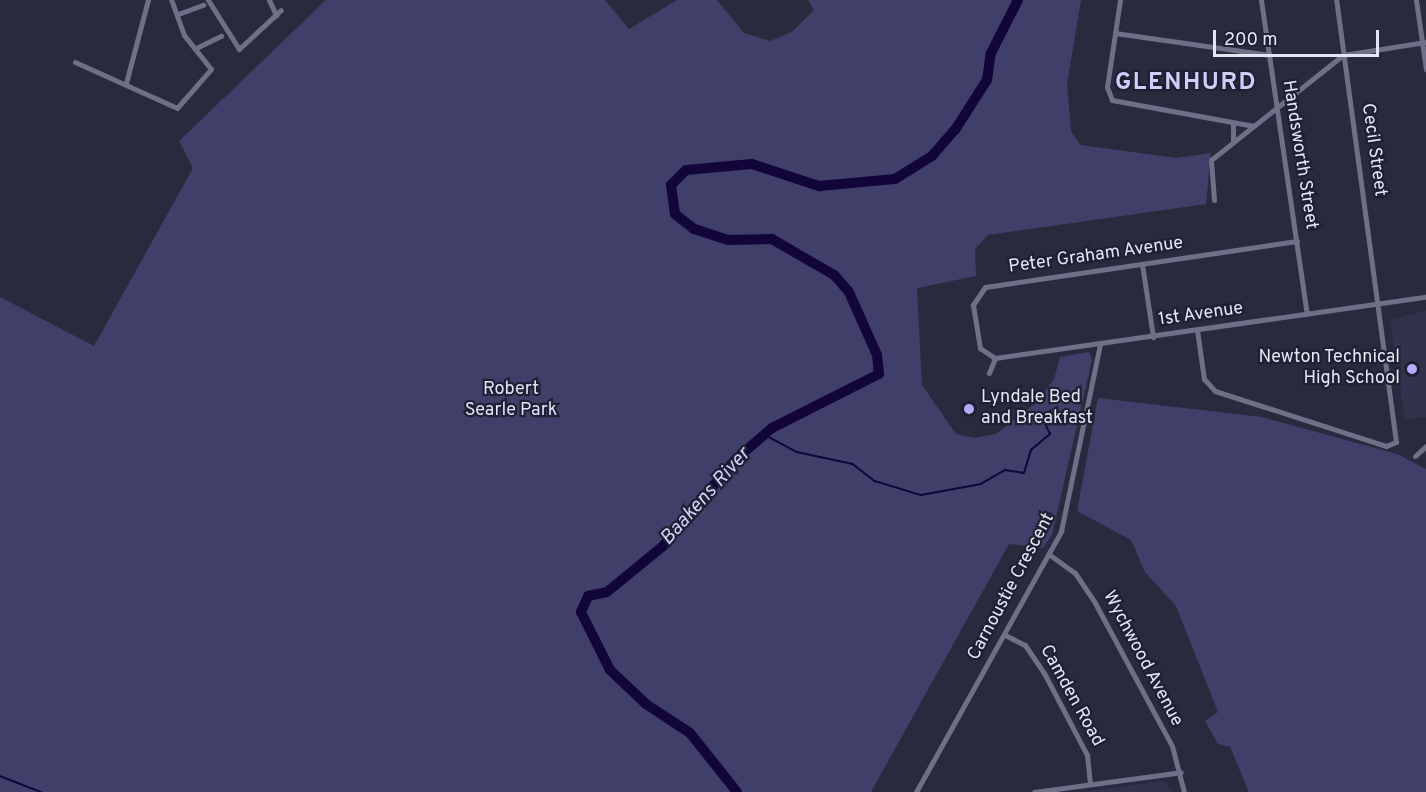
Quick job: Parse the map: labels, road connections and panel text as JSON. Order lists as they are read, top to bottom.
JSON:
{
  "streets": {
    "street": [
      "Cecil Street",
      "Handsworth Street",
      "Peter Graham Avenue",
      "1st Avenue",
      "Carnoustie Crescent",
      "Wychwood Avenue",
      "Camden Road"
    ]
  },
  "crossings": [
    ["Cecil Street", "1st Avenue"],
    ["Handsworth Street", "Peter Graham Avenue"],
    ["Handsworth Street", "1st Avenue"],
    ["Peter Graham Avenue", "1st Avenue"],
    ["1st Avenue", "Carnoustie Crescent"],
    ["Carnoustie Crescent", "Wychwood Avenue"],
    ["Carnoustie Crescent", "Camden Road"]
  ],
  "districts": ["GLENHURD"],
  "water": ["Baakens River"],
  "parks": ["Robert Searle Park"],
  "places": ["Newton Technical High School", "Lyndale Bed and Breakfast"],
  "scale_bar": "200 m"
}
